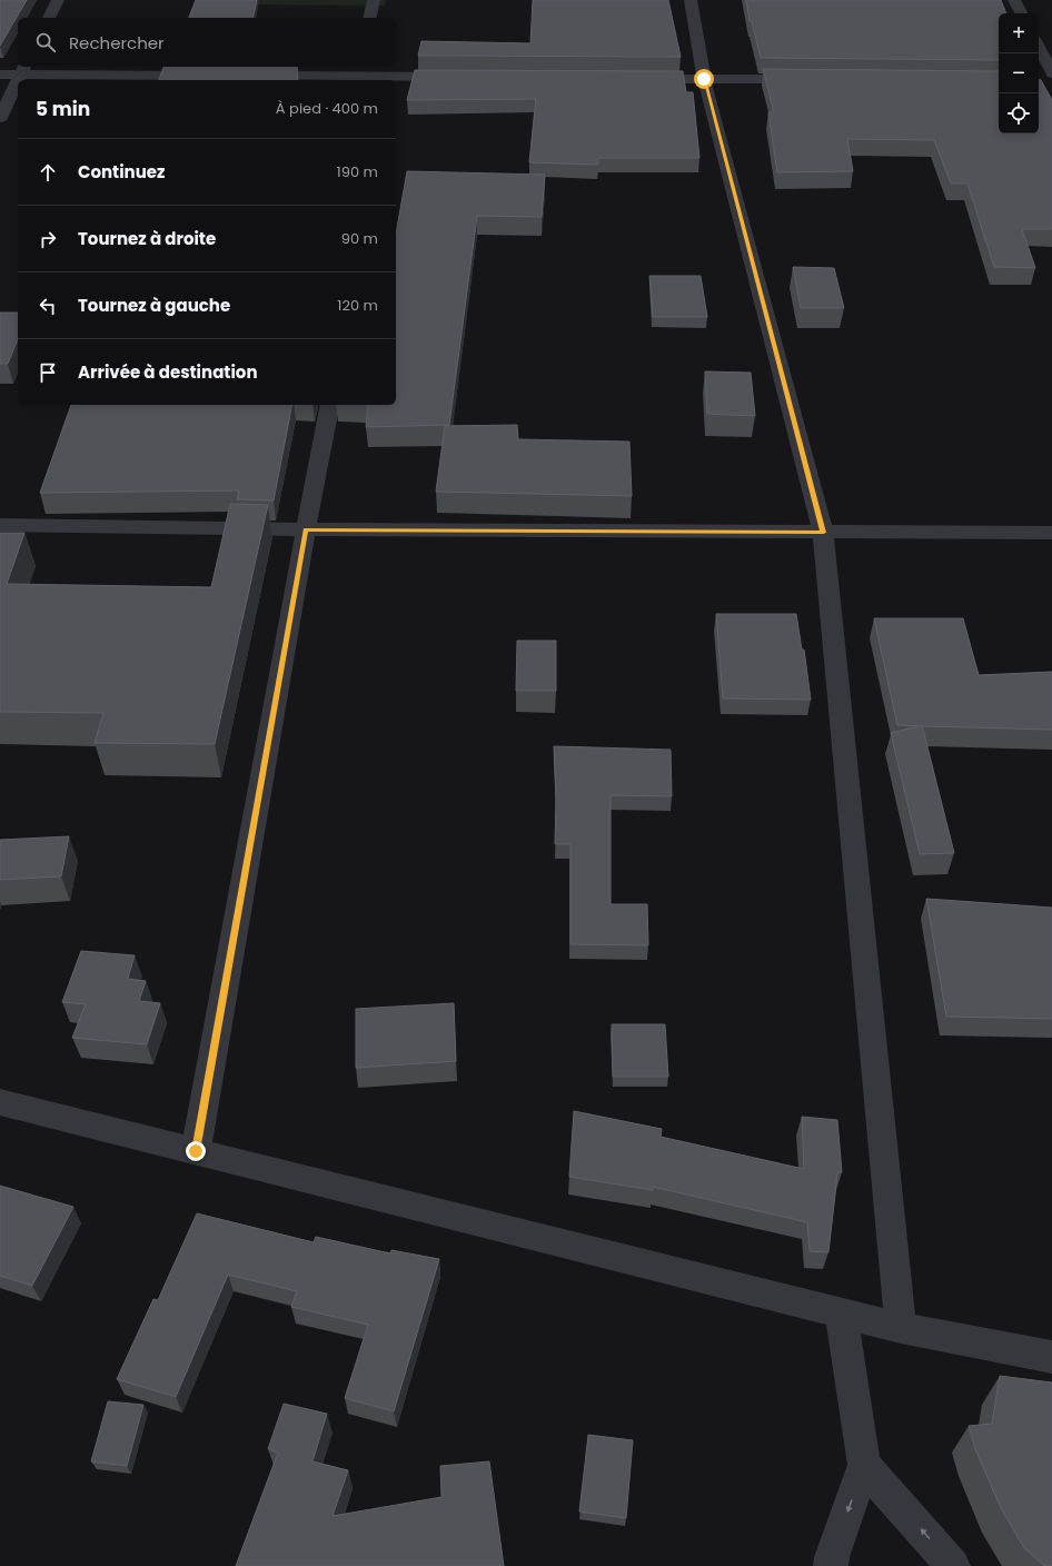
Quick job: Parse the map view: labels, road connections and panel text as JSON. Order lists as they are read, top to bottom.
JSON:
{
  "page": {
    "map_buttons": ["+", "−"],
    "search": "Rechercher",
    "heading": ["5 min", "À pied · 400 m"],
    "list": [
      ["Continuez", "190 m"],
      ["Tournez à droite", "90 m"],
      ["Tournez à gauche", "120 m"],
      "Arrivée à destination"
    ]
  }
}
